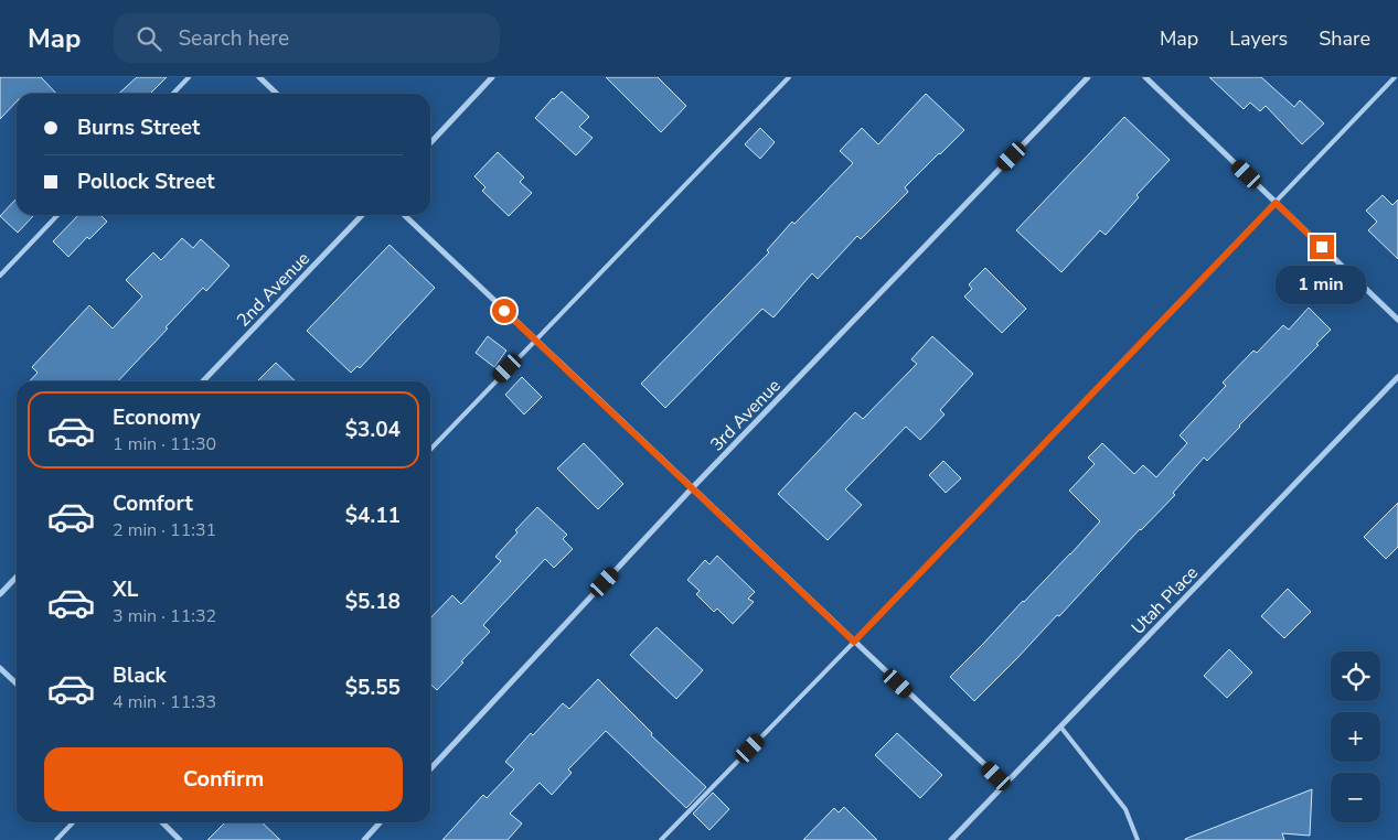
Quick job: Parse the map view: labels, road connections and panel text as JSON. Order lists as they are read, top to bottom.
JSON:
{
  "streets": {
    "street": ["2nd Avenue", "3rd Avenue", "Utah Place"]
  },
  "page": {
    "header": "Map",
    "search": "Search here",
    "nav": ["Map", "Layers", "Share"],
    "banner": ["Burns Street", "Pollock Street"],
    "bubble": "1 min",
    "list": [
      {
        "name": "Economy",
        "note": "1 min · 11:30",
        "value": "$3.04"
      },
      {
        "name": "Comfort",
        "note": "2 min · 11:31",
        "value": "$4.11"
      },
      {
        "name": "XL",
        "note": "3 min · 11:32",
        "value": "$5.18"
      },
      {
        "name": "Black",
        "note": "4 min · 11:33",
        "value": "$5.55"
      }
    ],
    "map_buttons": ["+", "−"],
    "buttons": "Confirm"
  }
}
